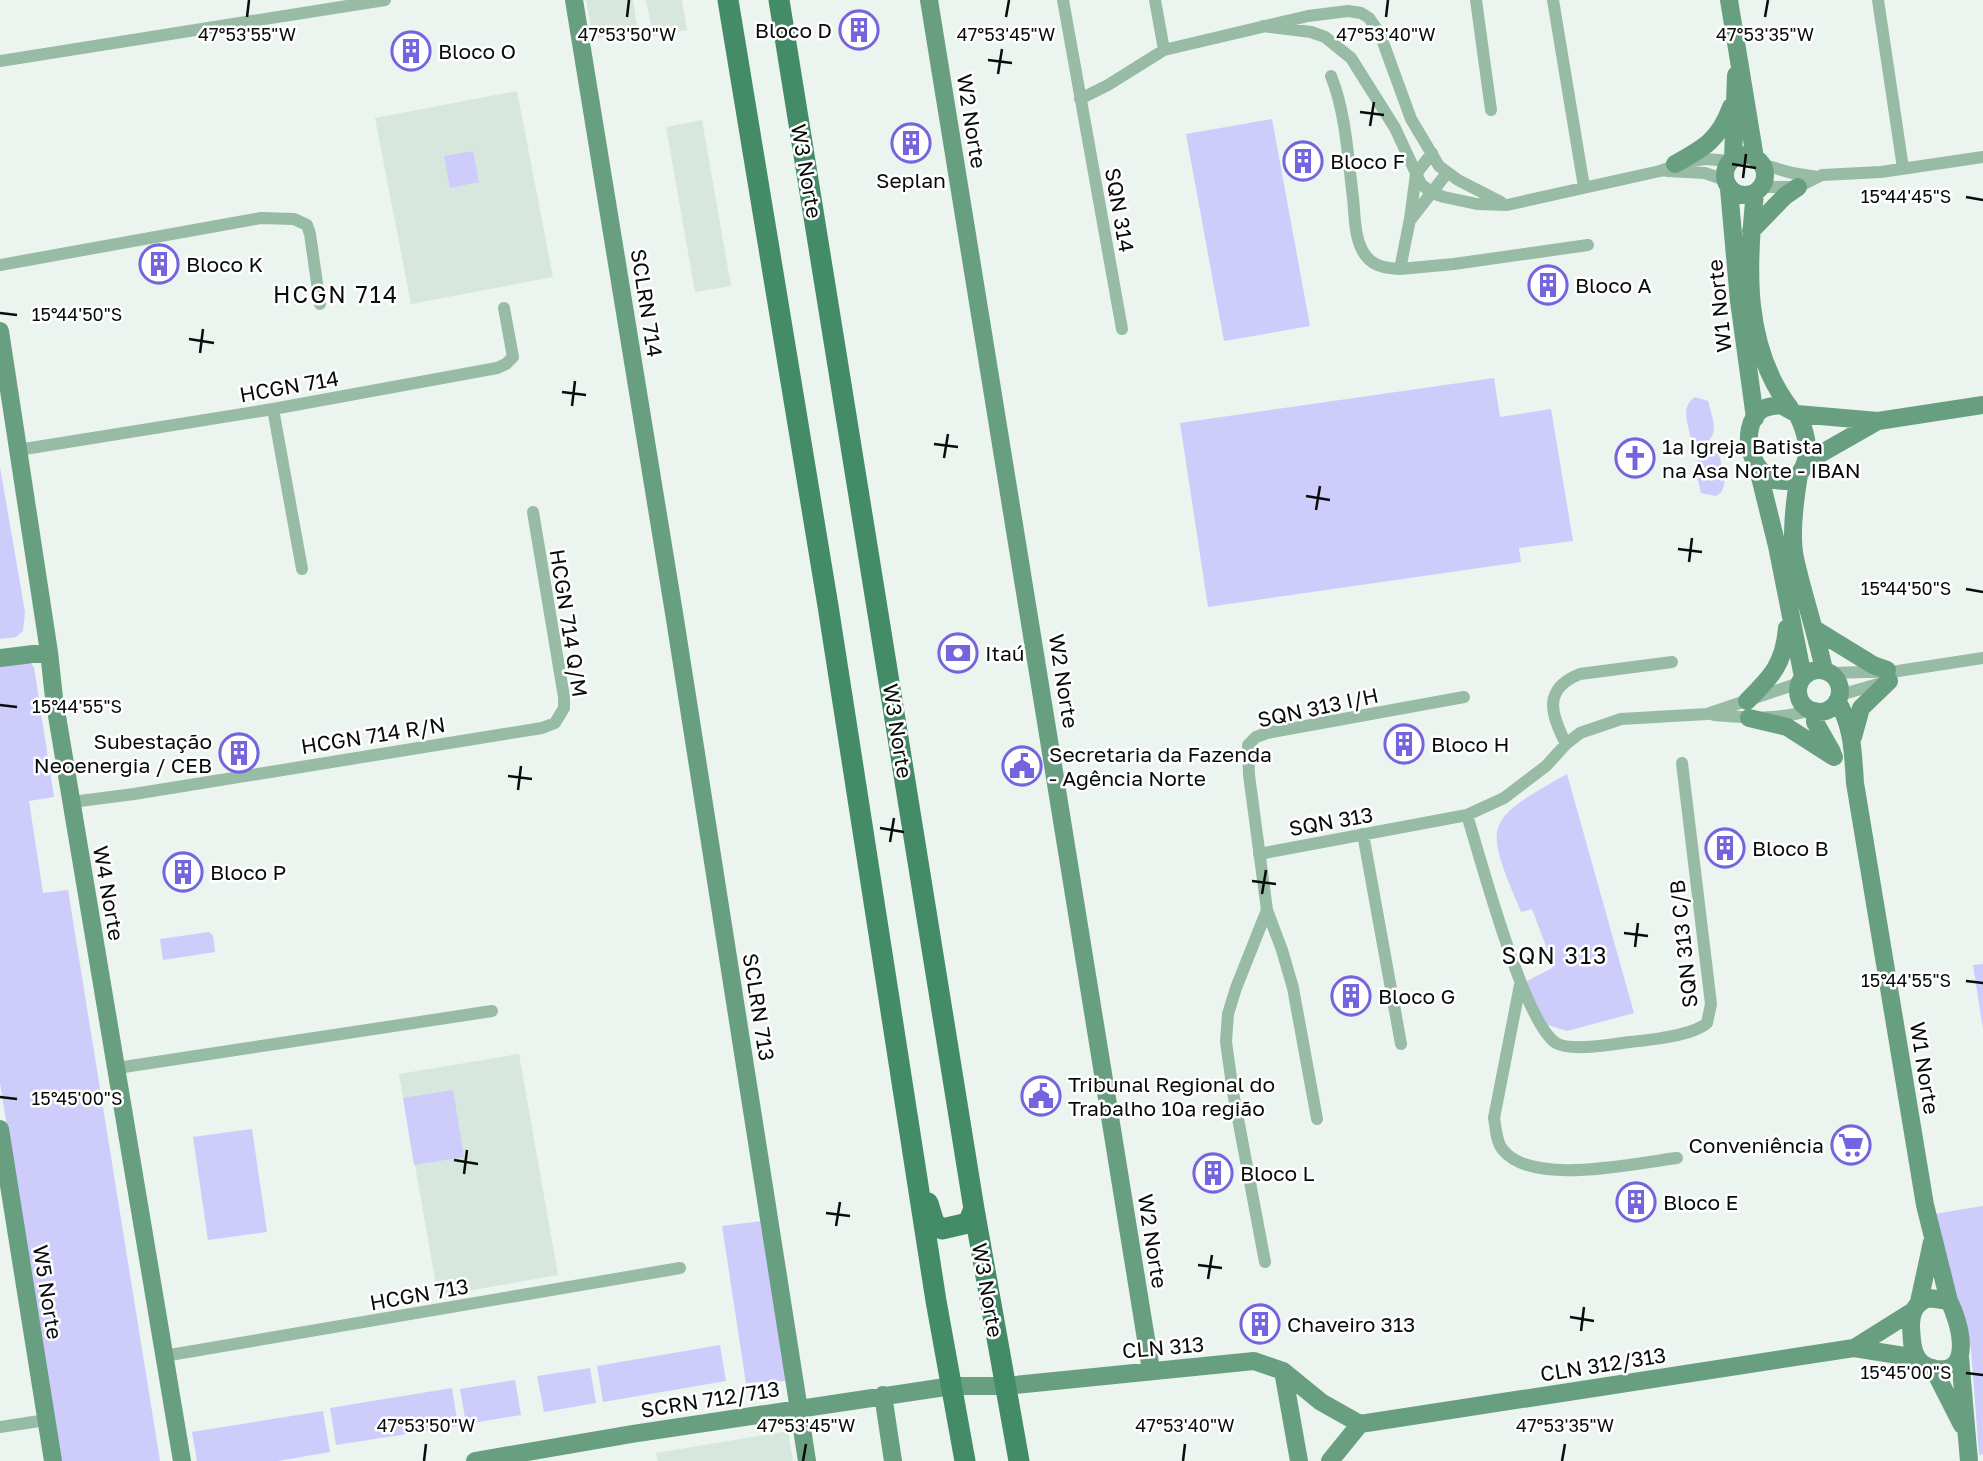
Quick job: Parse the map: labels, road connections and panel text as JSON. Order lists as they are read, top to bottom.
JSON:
{
  "streets": {
    "main road": ["W3 Norte"],
    "street": [
      "W2 Norte",
      "SQN 314",
      "SCLRN 714",
      "W1 Norte",
      "HCGN 714",
      "HCGN 714 Q/M",
      "SQN 313 I/H",
      "HCGN 714 R/N",
      "SQN 313",
      "W4 Norte",
      "SQN 313 C/B",
      "SCLRN 713",
      "W5 Norte",
      "HCGN 713",
      "CLN 313",
      "CLN 312/313",
      "SCRN 712/713"
    ]
  },
  "crossings": [
    ["W2 Norte", "CLN 313"],
    ["W3 Norte", "CLN 313"],
    ["SCLRN 714", "SCLRN 713"],
    ["W1 Norte", "SQN 313"],
    ["W1 Norte", "CLN 312/313"],
    ["HCGN 714", "W4 Norte"],
    ["HCGN 714 Q/M", "HCGN 714 R/N"],
    ["SQN 313 I/H", "SQN 313"],
    ["HCGN 714 R/N", "W4 Norte"],
    ["W4 Norte", "HCGN 713"],
    ["SCLRN 713", "SCRN 712/713"],
    ["CLN 313", "CLN 312/313"],
    ["CLN 313", "SCRN 712/713"]
  ],
  "districts": ["HCGN 714", "SQN 313"],
  "places": {
    "building": [
      "Bloco D",
      "Bloco O",
      "Seplan",
      "Bloco F",
      "Bloco K",
      "Bloco A",
      "Bloco H",
      "Subestação Neoenergia / CEB",
      "Bloco B",
      "Bloco P",
      "Bloco G",
      "Bloco L",
      "Bloco E",
      "Chaveiro 313"
    ],
    "church": ["1ª Igreja Batista na Asa Norte - IBAN"],
    "bank": ["Itaú"],
    "public building": ["Secretaria da Fazenda - Agência Norte", "Tribunal Regional do Trabalho 10ª região"],
    "supermarket": ["Conveniência"]
  },
  "coordinates": [
    "47°53'55\"W",
    "47°53'50\"W",
    "47°53'45\"W",
    "47°53'40\"W",
    "47°53'35\"W",
    "15°44'45\"S",
    "15°44'50\"S",
    "15°44'55\"S",
    "15°45'00\"S"
  ]
}
